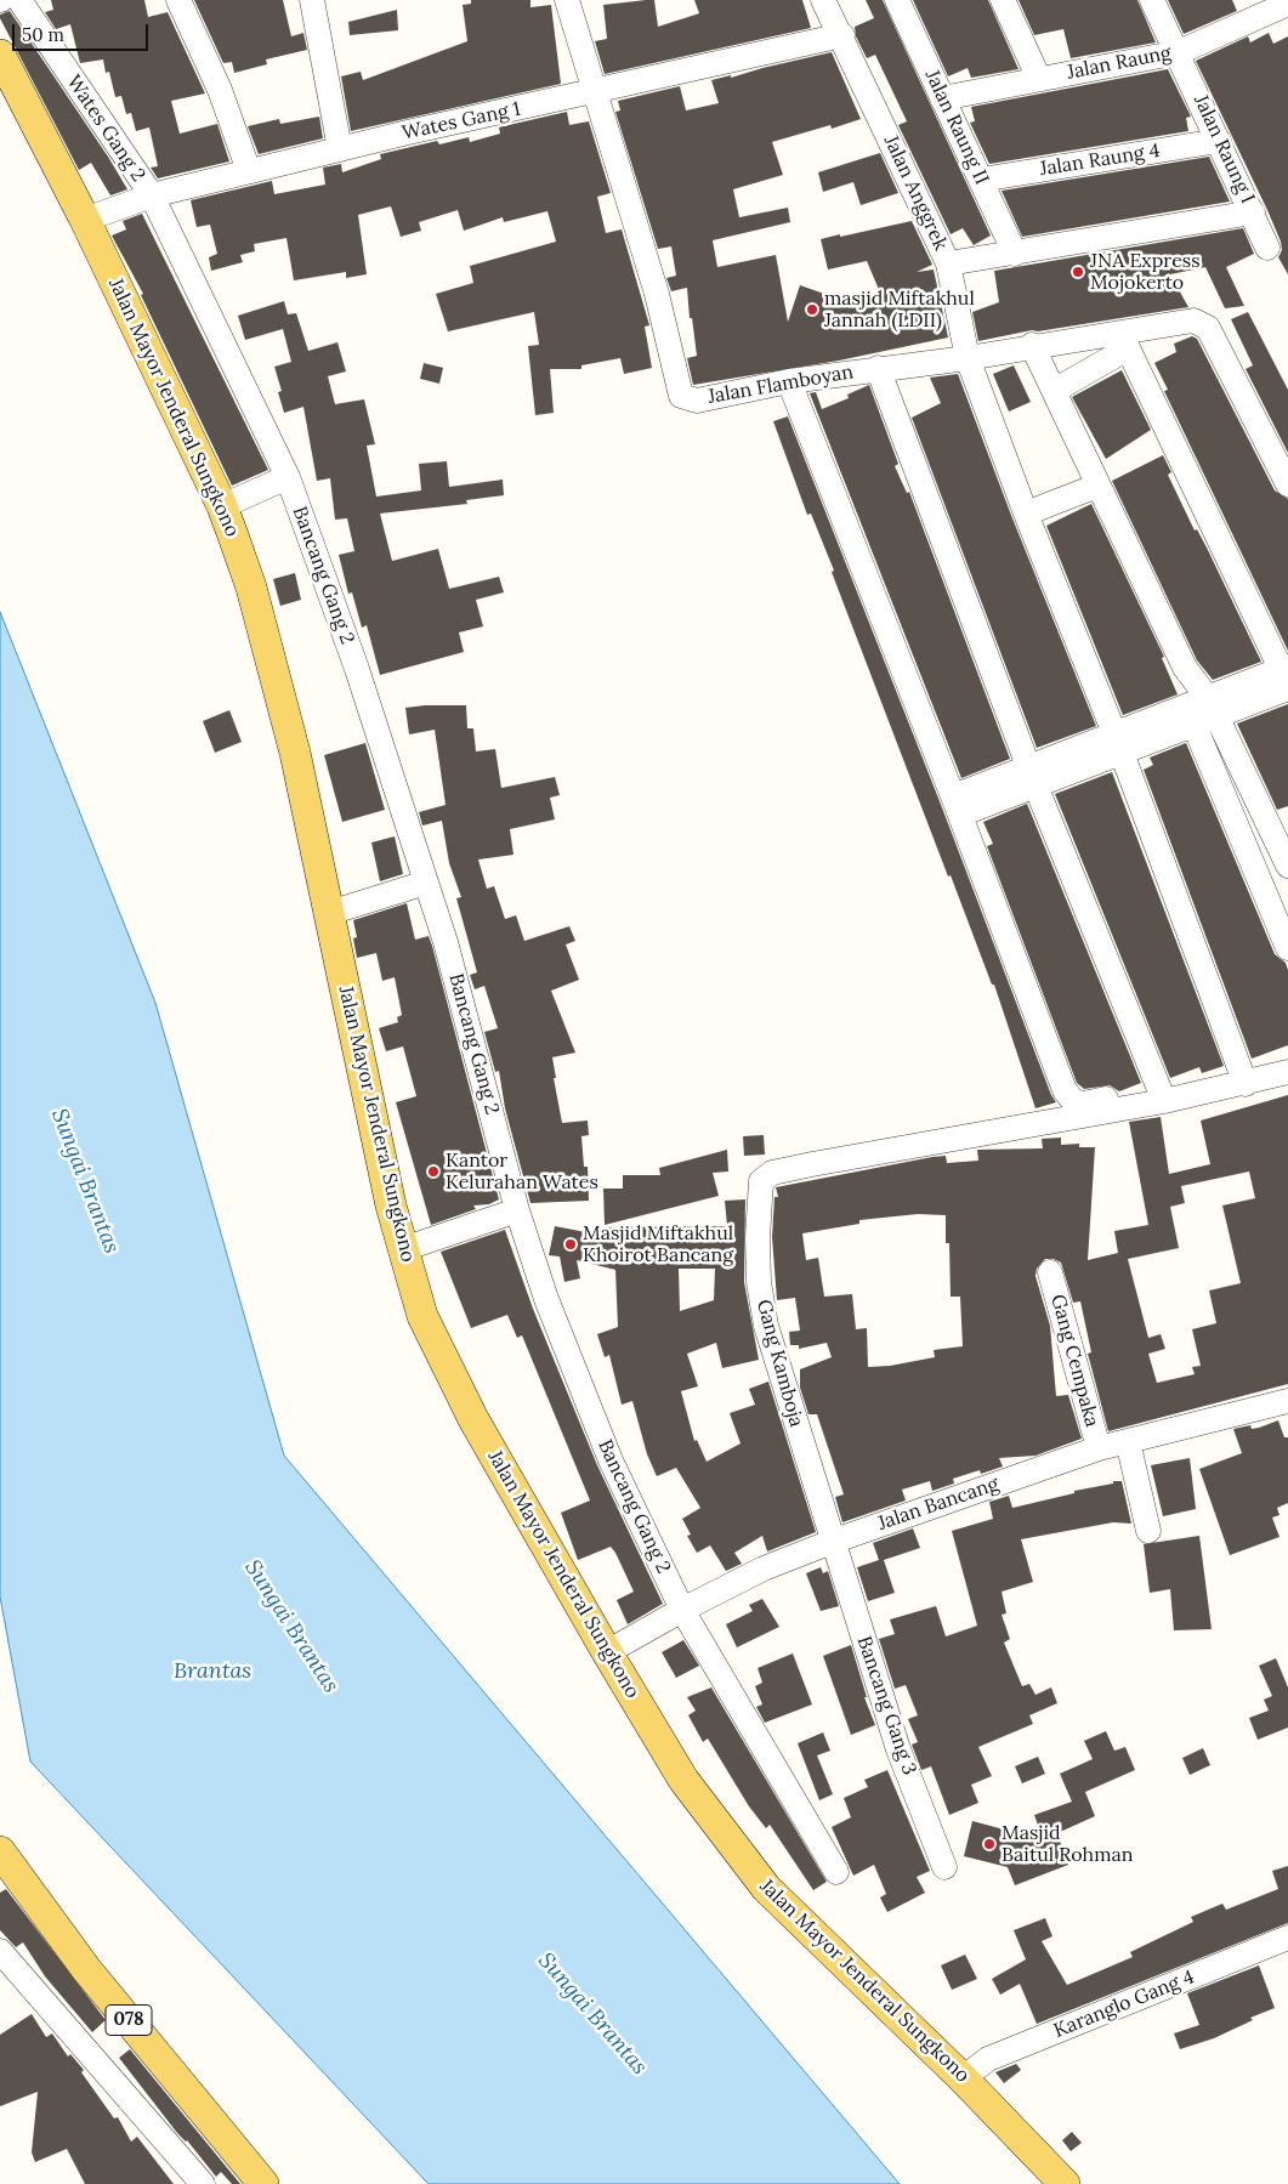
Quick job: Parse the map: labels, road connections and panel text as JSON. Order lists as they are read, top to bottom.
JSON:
{
  "streets": {
    "main road": ["Jalan Mayor Jenderal Sungkono", "078"],
    "street": [
      "Jalan Raung",
      "Wates Gang 1",
      "Jalan Raung II",
      "Wates Gang 2",
      "Jalan Raung I",
      "Jalan Raung 4",
      "Jalan Anggrek",
      "Jalan Flamboyan",
      "Bancang Gang 2",
      "Gang Cempaka",
      "Gang Kamboja",
      "Jalan Bancang",
      "Bancang Gang 3",
      "Karanglo Gang 4"
    ]
  },
  "crossings": [
    ["Jalan Raung", "Jalan Raung II"],
    ["Jalan Raung", "Jalan Raung I"],
    ["Wates Gang 1", "Wates Gang 2"],
    ["Wates Gang 1", "Jalan Anggrek"],
    ["Wates Gang 1", "Jalan Flamboyan"],
    ["Wates Gang 1", "Jalan Mayor Jenderal Sungkono"],
    ["Wates Gang 1", "Bancang Gang 2"],
    ["Jalan Raung II", "Jalan Raung 4"],
    ["Wates Gang 2", "Bancang Gang 2"],
    ["Jalan Raung I", "Jalan Raung 4"],
    ["Jalan Anggrek", "Jalan Flamboyan"],
    ["Jalan Mayor Jenderal Sungkono", "Jalan Bancang"],
    ["Jalan Mayor Jenderal Sungkono", "Karanglo Gang 4"],
    ["Bancang Gang 2", "Jalan Bancang"],
    ["Gang Cempaka", "Jalan Bancang"],
    ["Gang Kamboja", "Jalan Bancang"],
    ["Gang Kamboja", "Bancang Gang 3"],
    ["Jalan Bancang", "Bancang Gang 3"]
  ],
  "water": ["Sungai Brantas", "Brantas"],
  "places": [
    "JNA Express Mojokerto",
    "masjid Miftakhul Jannah (LDII)",
    "Kantor Kelurahan Wates",
    "Masjid Miftakhul Khoirot Bancang",
    "Masjid Baitul Rohman"
  ],
  "scale_bar": "50 m"
}
